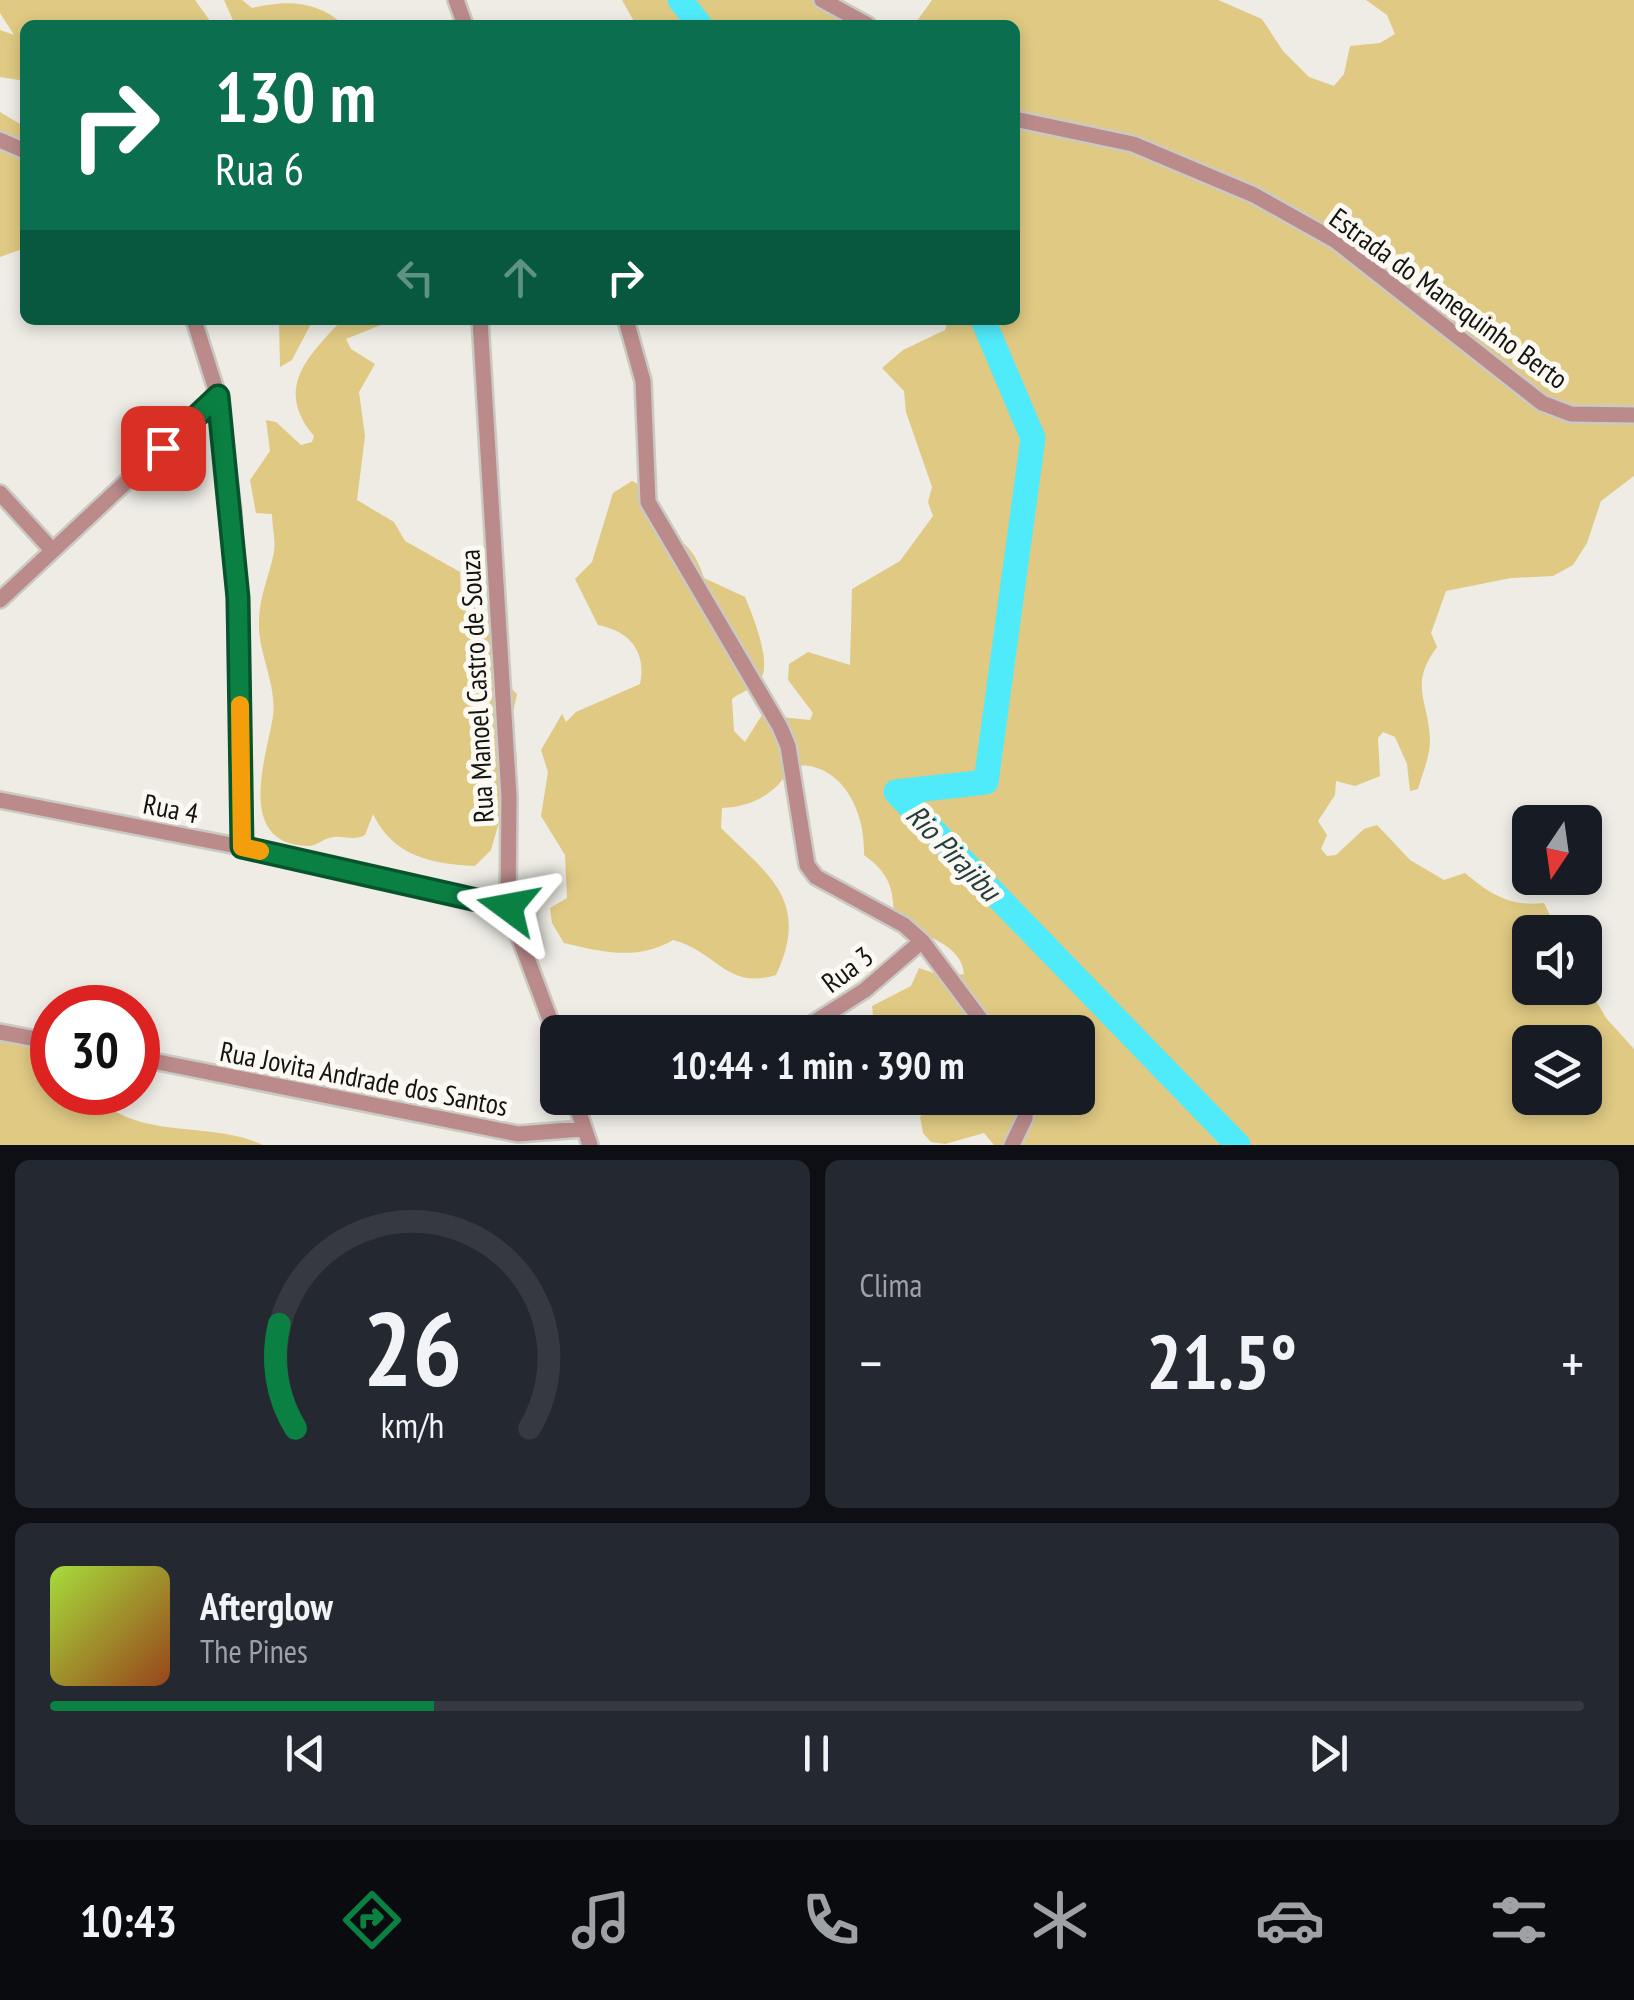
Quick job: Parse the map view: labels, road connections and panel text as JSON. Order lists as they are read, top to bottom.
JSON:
{
  "streets": {
    "street": [
      "Estrada do Manequinho Berto",
      "Rua Manoel Castro de Souza",
      "Rua 4",
      "Rua 3",
      "Rua Jovita Andrade dos Santos"
    ]
  },
  "crossings": [
    ["Rua Manoel Castro de Souza", "Rua 4"]
  ],
  "water": ["Rio Pirajibu"],
  "north": "bottom",
  "page": {
    "turn": ["130 m", "Rua 6"],
    "limit": "30",
    "trip": "10:44 · 1 min · 390 m",
    "tile": "Clima",
    "heat": ["−", "21.5°", "+"],
    "song": ["Afterglow", "The Pines"],
    "tabs": "10:43",
    "gauge": ["26", "km/h"]
  }
}
